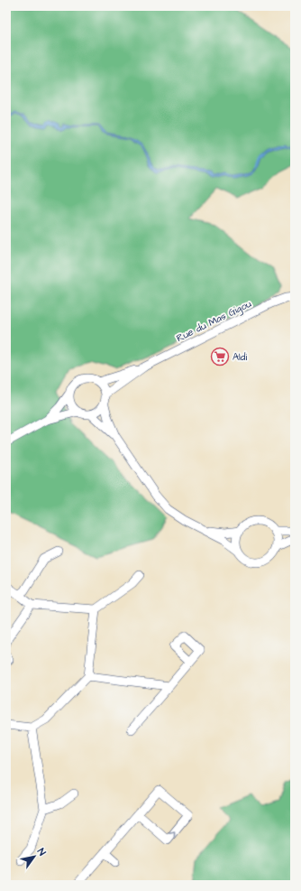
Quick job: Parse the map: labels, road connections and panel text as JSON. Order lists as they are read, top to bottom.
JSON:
{
  "streets": {
    "street": ["Rue du Mas Gigou"]
  },
  "places": {
    "supermarket": ["Aldi"]
  },
  "north": "top right"
}
